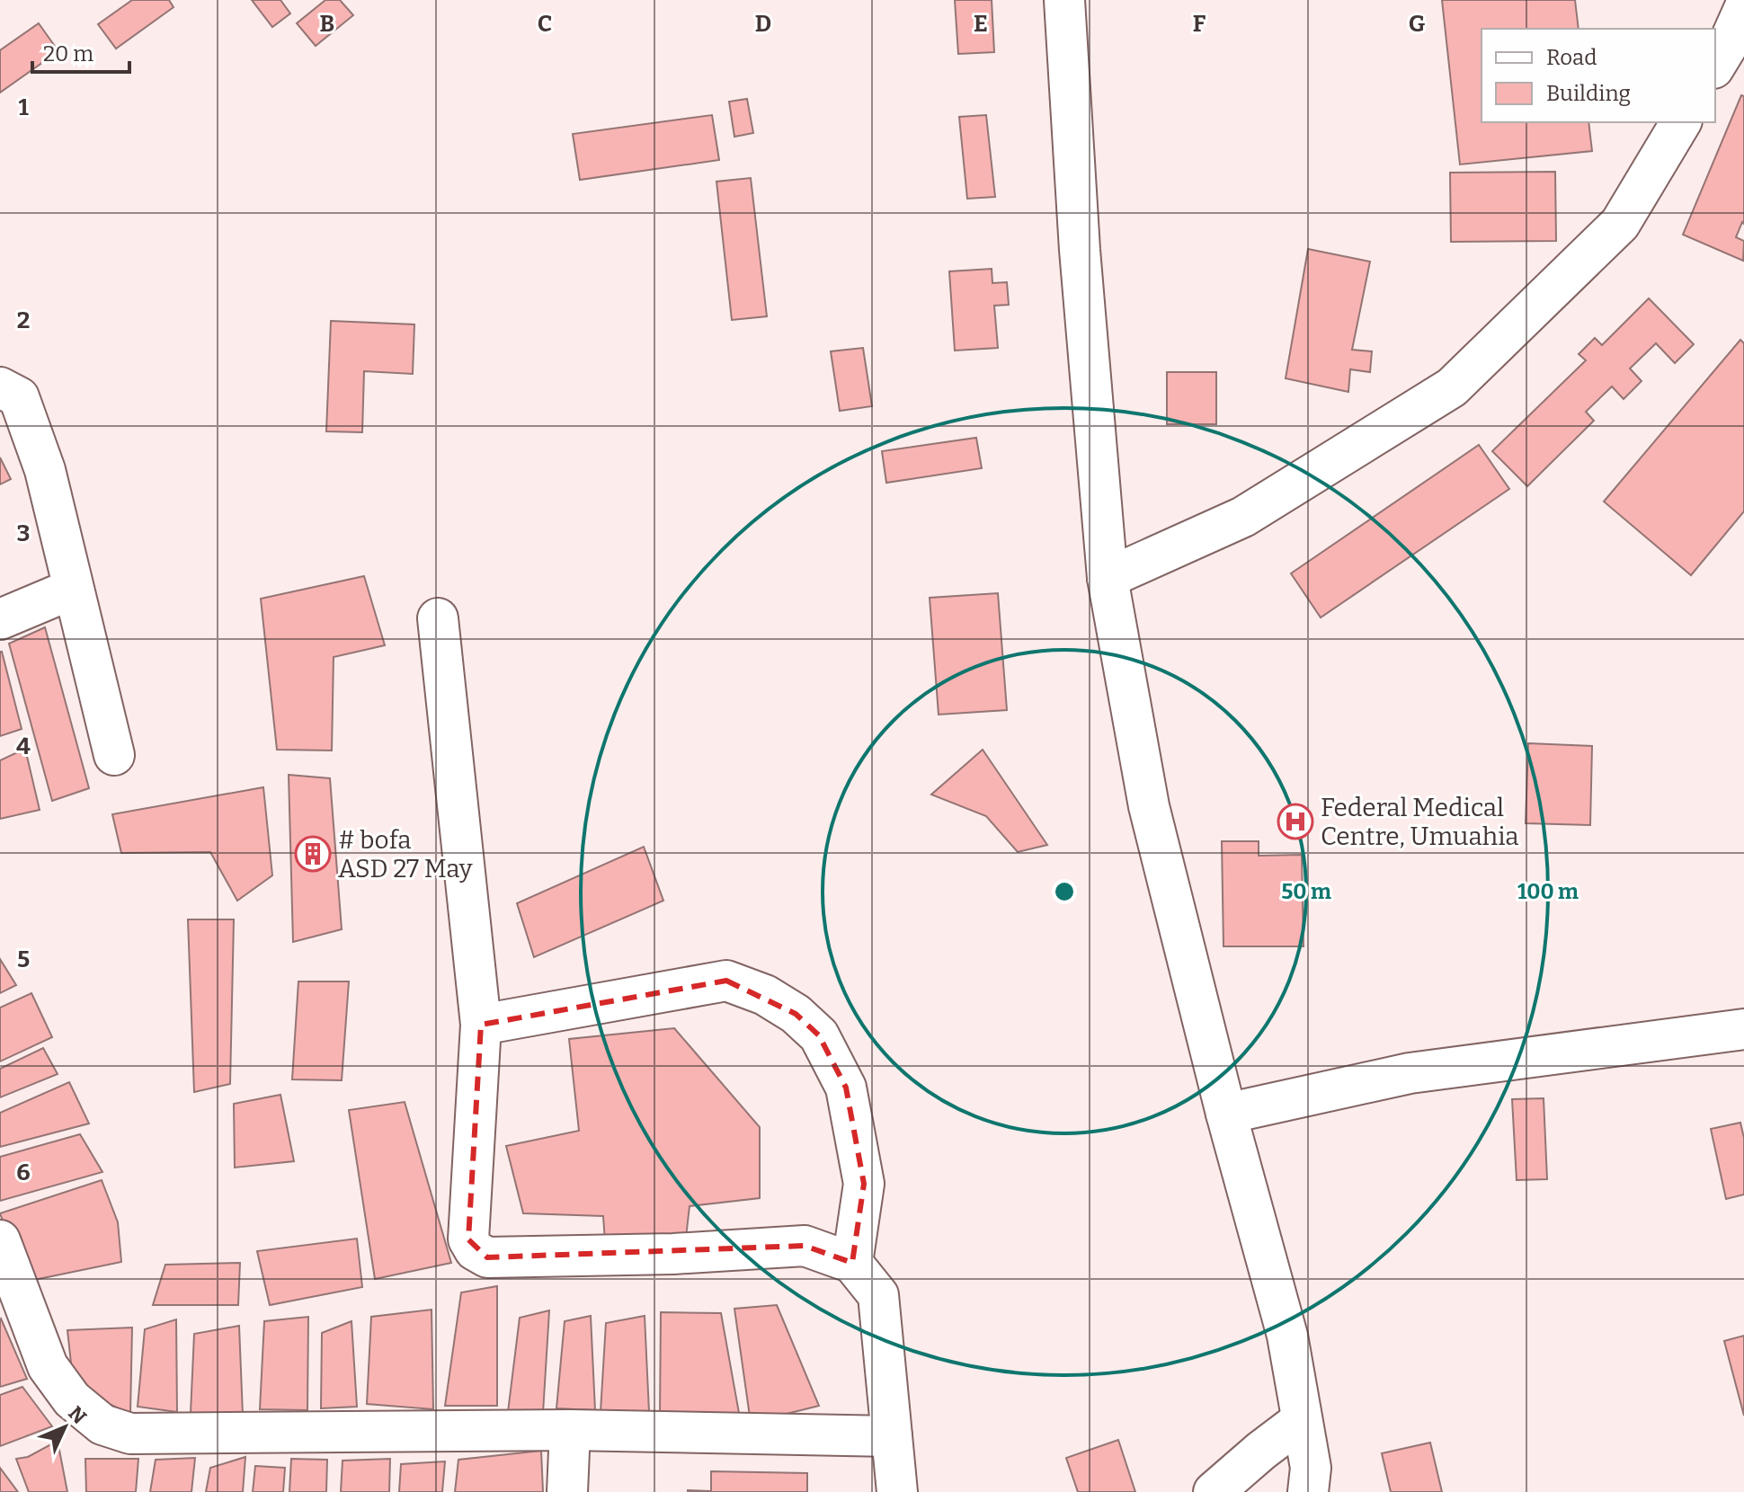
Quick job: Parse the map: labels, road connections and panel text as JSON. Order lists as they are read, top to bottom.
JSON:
{
  "places": {
    "hospital": ["Federal Medical Centre, Umuahia"],
    "building": ["# bofa ASD 27 May"]
  },
  "legend": ["Road", "Building"],
  "scale_bar": "20 m",
  "north": "top right",
  "grid": {
    "columns": [
      "B",
      "C",
      "D",
      "E",
      "F",
      "G"
    ],
    "rows": [
      "1",
      "2",
      "3",
      "4",
      "5",
      "6"
    ]
  },
  "rings": ["50 m", "100 m"]
}
